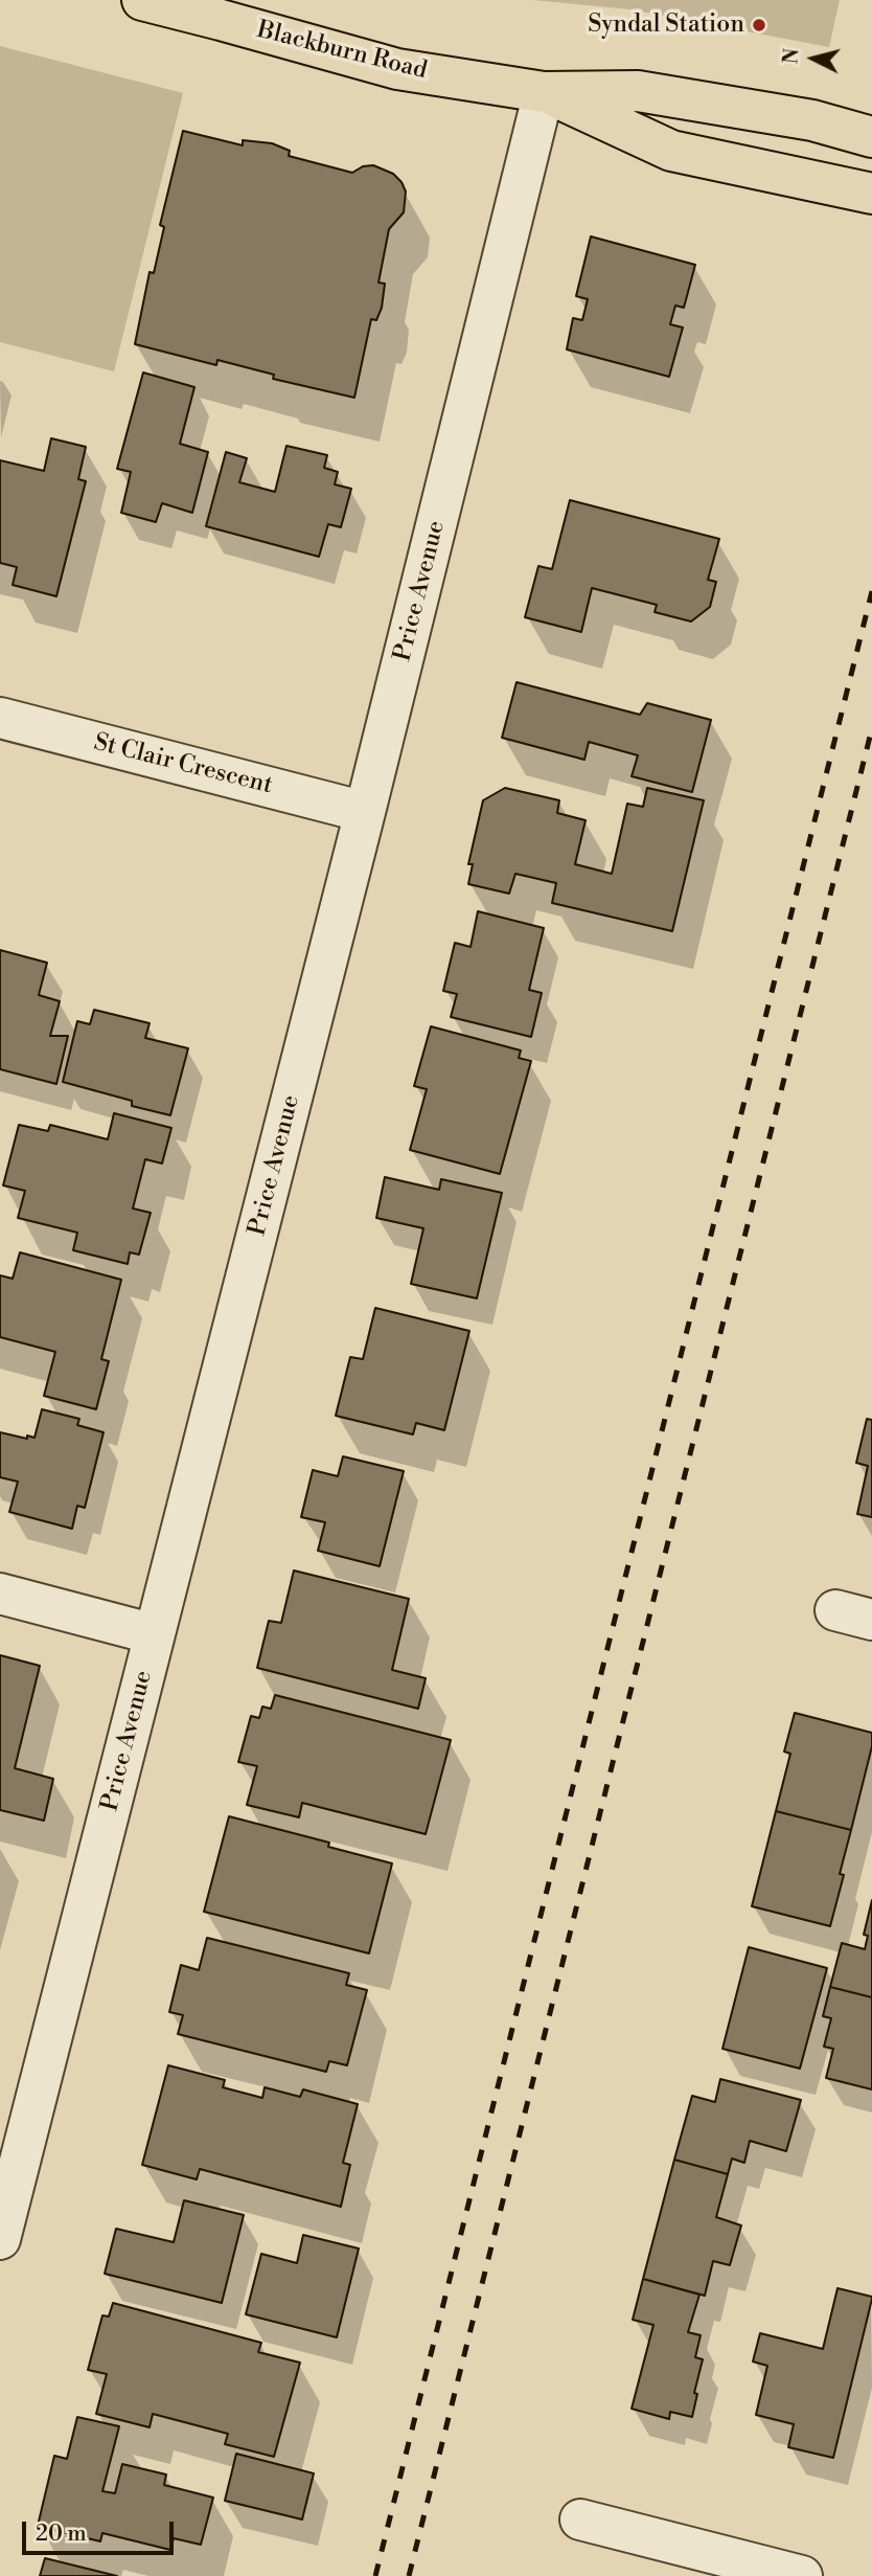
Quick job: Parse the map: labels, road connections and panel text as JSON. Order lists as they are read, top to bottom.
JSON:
{
  "streets": {
    "main road": ["Blackburn Road"],
    "street": ["Price Avenue", "St Clair Crescent"]
  },
  "crossings": [
    ["Blackburn Road", "Price Avenue"],
    ["Price Avenue", "St Clair Crescent"]
  ],
  "places": ["Syndal Station"],
  "scale_bar": "20 m",
  "north": "left"
}
